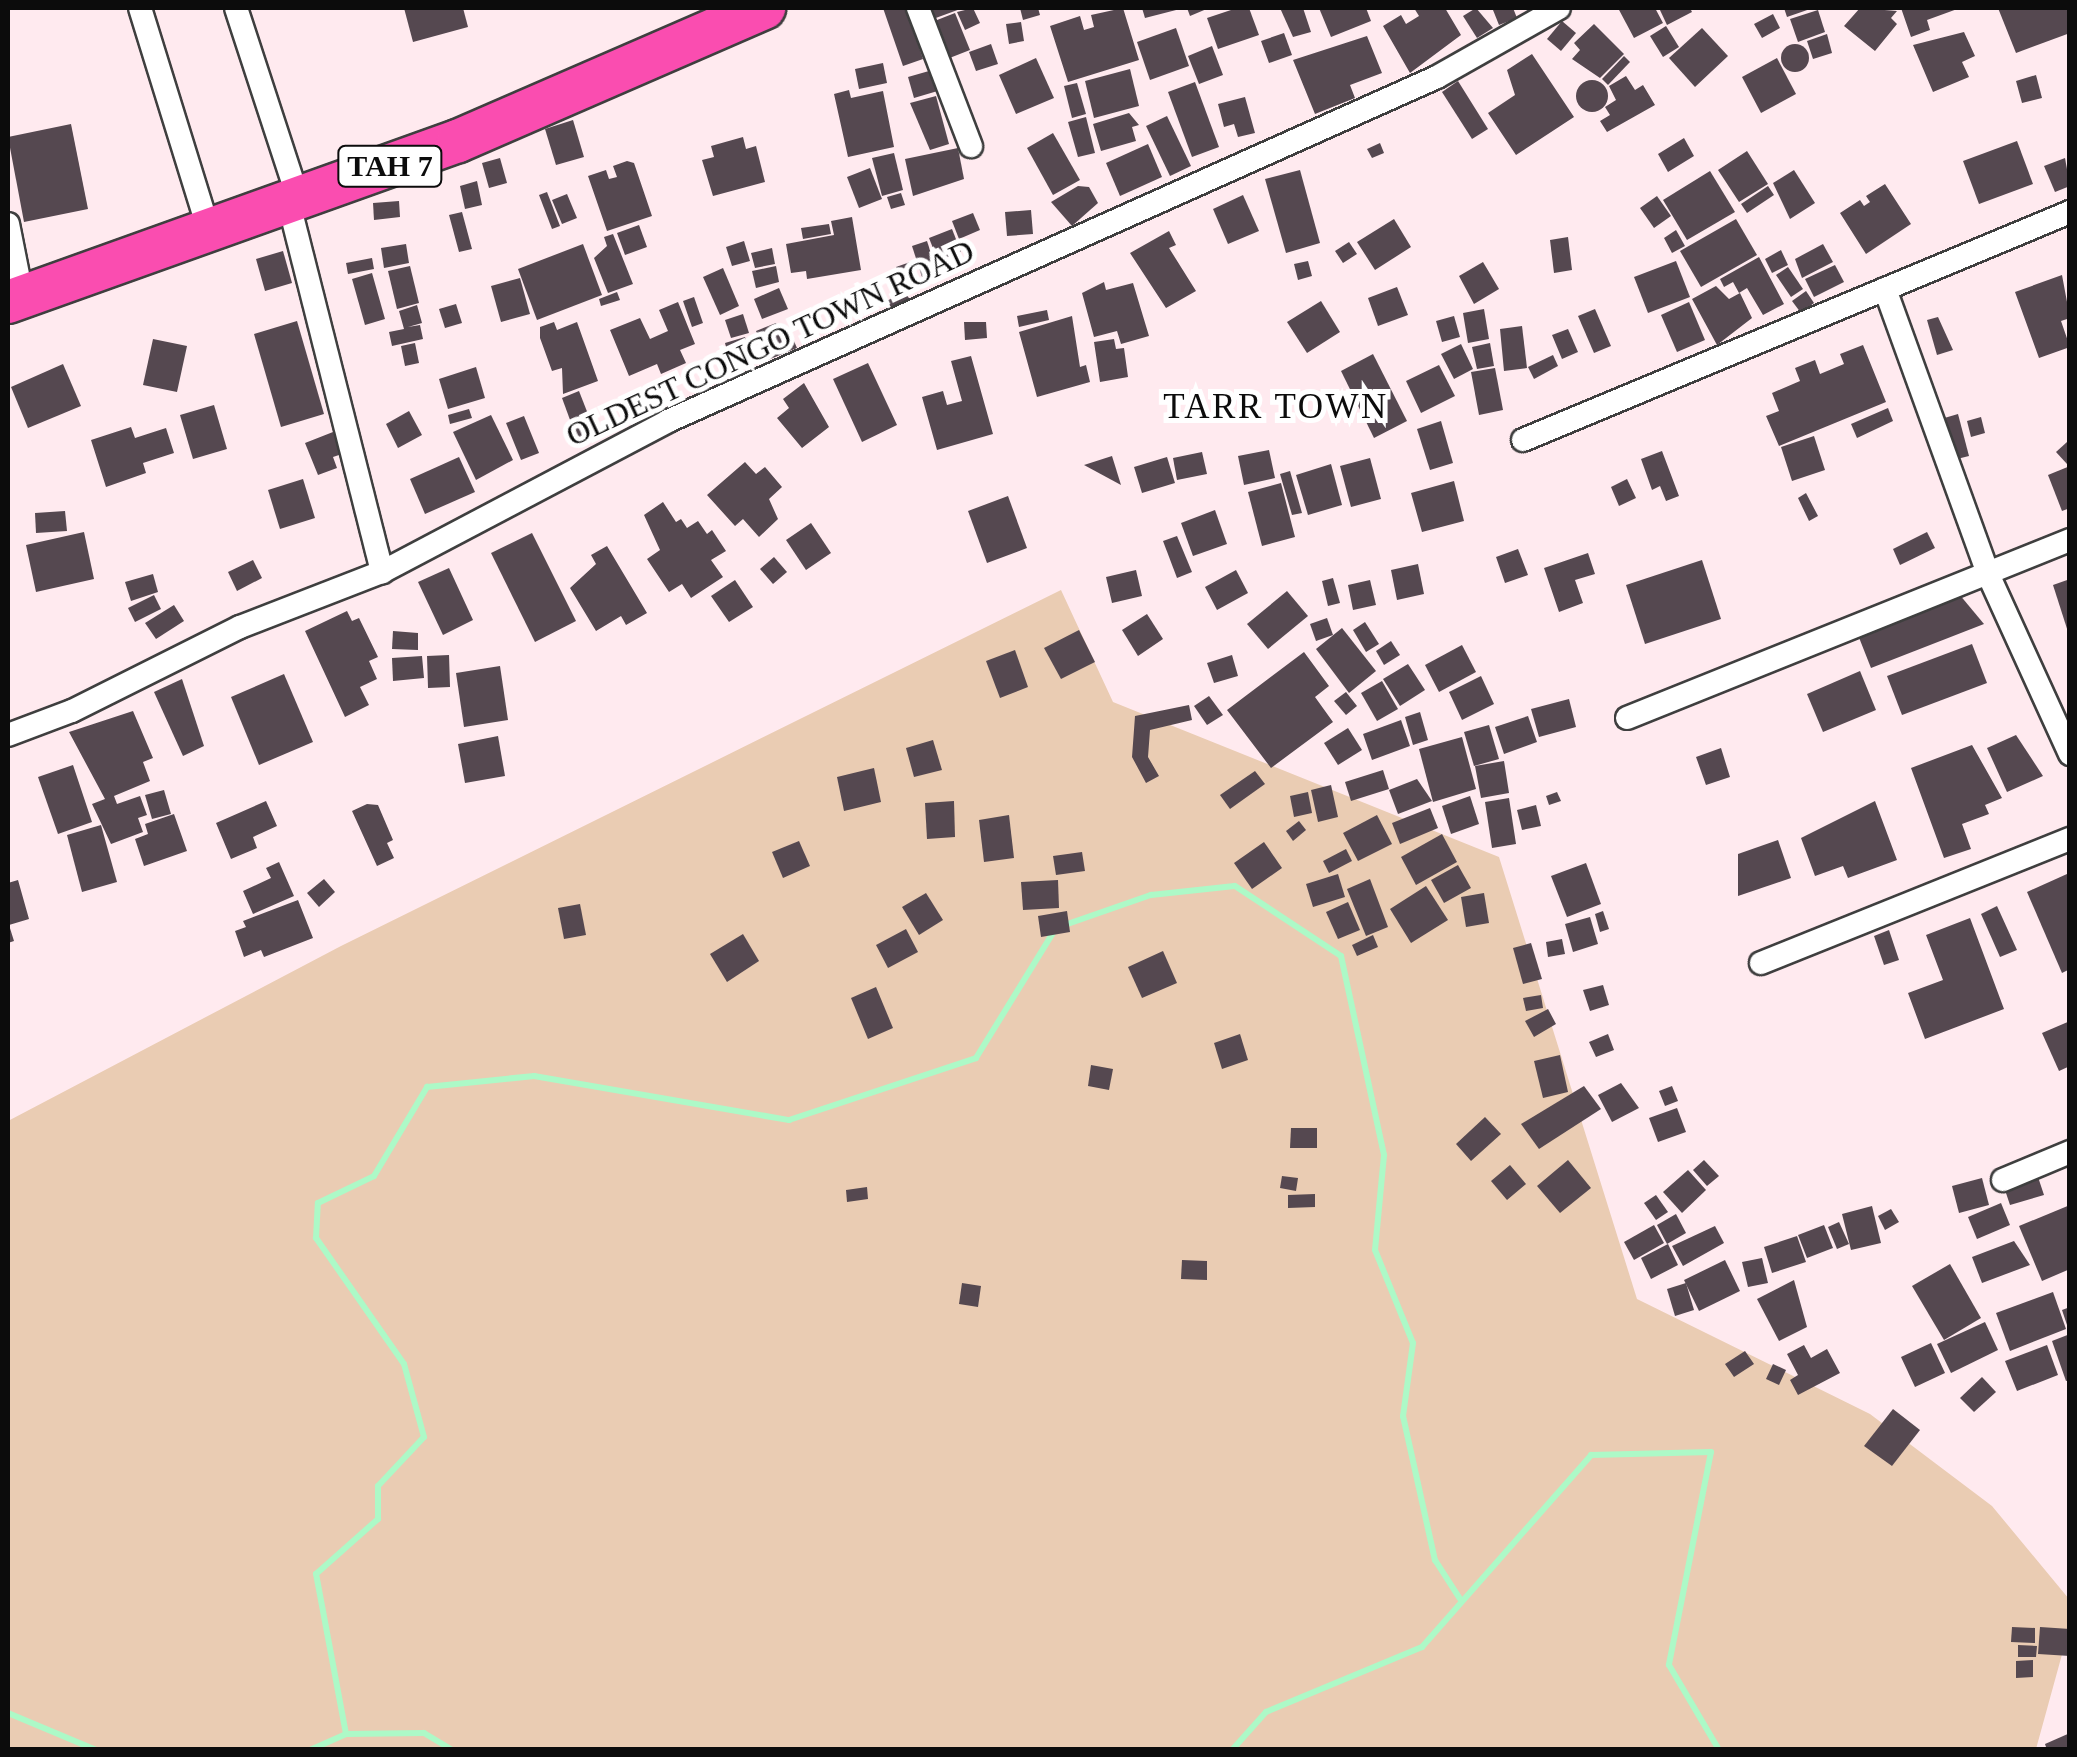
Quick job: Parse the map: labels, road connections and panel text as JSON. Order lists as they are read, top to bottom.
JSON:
{
  "streets": {
    "highway": ["TAH 7"],
    "street": ["OLDEST CONGO TOWN ROAD"]
  },
  "districts": ["TARR TOWN"]
}
